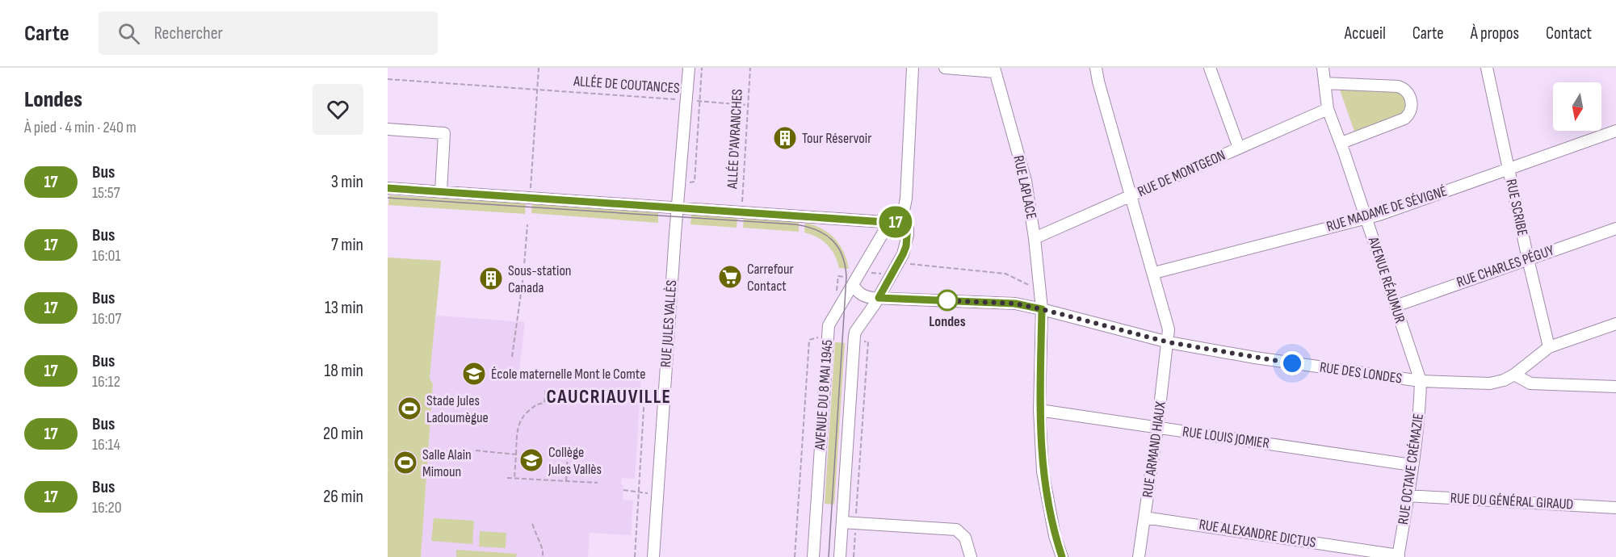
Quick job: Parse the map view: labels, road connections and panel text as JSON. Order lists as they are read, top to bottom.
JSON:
{
  "streets": {
    "street": [
      "RUE DE MONTGEON",
      "RUE LAPLACE",
      "RUE SCRIBE",
      "RUE MADAME DE SÉVIGNÉ",
      "RUE CHARLES PÉGUY",
      "AVENUE RÉAUMUR",
      "RUE JULES VALLÈS",
      "RUE DES LONDES",
      "AVENUE DU 8 MAI 1945",
      "RUE LOUIS JOMIER",
      "RUE ARMAND HIAUX",
      "RUE OCTAVE CRÉMAZIE",
      "RUE DU GÉNÉRAL GIRAUD",
      "RUE ALEXANDRE DICTUS"
    ],
    "path": ["ALLÉE DE COUTANCES", "ALLÉE D'AVRANCHES"]
  },
  "crossings": [
    ["ALLÉE DE COUTANCES", "ALLÉE D'AVRANCHES"],
    ["ALLÉE DE COUTANCES", "RUE JULES VALLÈS"],
    ["RUE DE MONTGEON", "RUE LAPLACE"],
    ["RUE DE MONTGEON", "AVENUE RÉAUMUR"],
    ["RUE DE MONTGEON", "RUE ARMAND HIAUX"],
    ["RUE LAPLACE", "RUE DES LONDES"],
    ["RUE LAPLACE", "RUE LOUIS JOMIER"],
    ["RUE SCRIBE", "RUE MADAME DE SÉVIGNÉ"],
    ["RUE SCRIBE", "RUE CHARLES PÉGUY"],
    ["RUE SCRIBE", "RUE DES LONDES"],
    ["RUE MADAME DE SÉVIGNÉ", "AVENUE RÉAUMUR"],
    ["RUE MADAME DE SÉVIGNÉ", "RUE ARMAND HIAUX"],
    ["RUE CHARLES PÉGUY", "AVENUE RÉAUMUR"],
    ["AVENUE RÉAUMUR", "RUE DES LONDES"],
    ["AVENUE RÉAUMUR", "RUE OCTAVE CRÉMAZIE"],
    ["RUE DES LONDES", "AVENUE DU 8 MAI 1945"],
    ["RUE DES LONDES", "RUE ARMAND HIAUX"],
    ["RUE DES LONDES", "RUE OCTAVE CRÉMAZIE"],
    ["RUE LOUIS JOMIER", "RUE ARMAND HIAUX"],
    ["RUE LOUIS JOMIER", "RUE OCTAVE CRÉMAZIE"],
    ["RUE ARMAND HIAUX", "RUE ALEXANDRE DICTUS"],
    ["RUE OCTAVE CRÉMAZIE", "RUE DU GÉNÉRAL GIRAUD"],
    ["RUE OCTAVE CRÉMAZIE", "RUE ALEXANDRE DICTUS"]
  ],
  "districts": ["CAUCRIAUVILLE"],
  "places": {
    "building": ["Tour Réservoir", "Sous-station Canada"],
    "supermarket": ["Carrefour Contact"],
    "other": ["Londes"],
    "school or university": ["École maternelle Mont le Comte", "Collège Jules Vallès"],
    "sports": ["Stade Jules Ladoumègue", "Salle Alain Mimoun"]
  },
  "lines": ["bus line 17"],
  "north": "bottom",
  "page": {
    "header": "Carte",
    "search": "Rechercher",
    "nav": [
      "Accueil",
      "Carte",
      "À propos",
      "Contact"
    ],
    "heading": ["Londes", "À pied · 4 min · 240 m"],
    "on_map": "17",
    "list": [
      {
        "mark": "17",
        "name": "Bus",
        "note": "15:57",
        "value": "3 min"
      },
      {
        "mark": "17",
        "name": "Bus",
        "note": "16:01",
        "value": "7 min"
      },
      {
        "mark": "17",
        "name": "Bus",
        "note": "16:07",
        "value": "13 min"
      },
      {
        "mark": "17",
        "name": "Bus",
        "note": "16:12",
        "value": "18 min"
      },
      {
        "mark": "17",
        "name": "Bus",
        "note": "16:14",
        "value": "20 min"
      },
      {
        "mark": "17",
        "name": "Bus",
        "note": "16:20",
        "value": "26 min"
      }
    ]
  }
}
